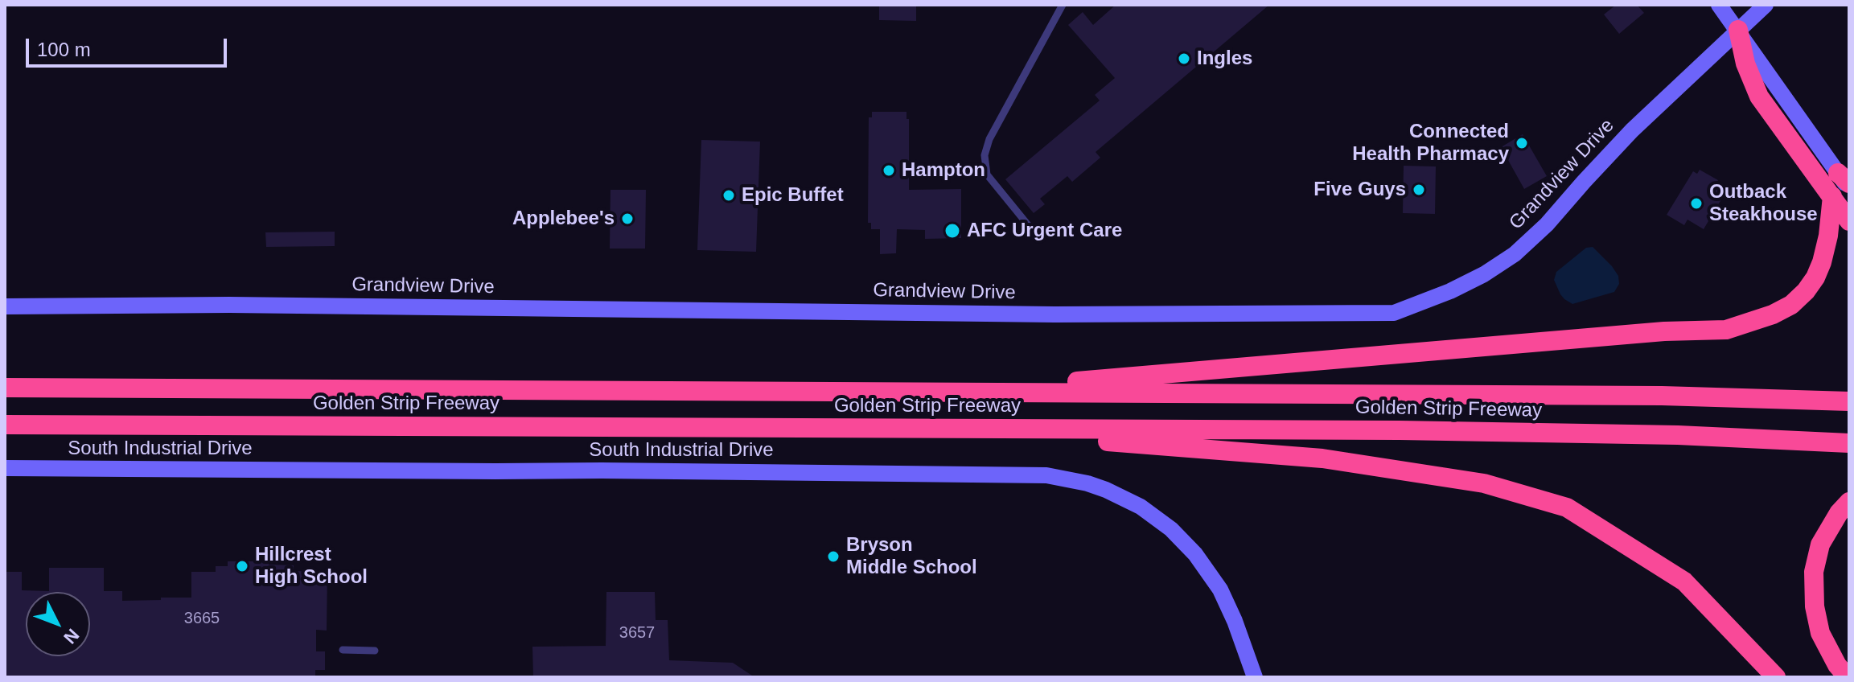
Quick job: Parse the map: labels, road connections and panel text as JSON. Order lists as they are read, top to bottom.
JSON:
{
  "streets": {
    "highway": ["Golden Strip Freeway"],
    "main road": ["Grandview Drive", "South Industrial Drive"]
  },
  "places": [
    "Ingles",
    "Connected Health Pharmacy",
    "Hampton",
    "Five Guys",
    "Epic Buffet",
    "Outback Steakhouse",
    "Applebee's",
    "AFC Urgent Care",
    "Bryson Middle School",
    "Hillcrest High School"
  ],
  "house_numbers": ["3665", "3657"],
  "scale_bar": "100 m",
  "north": "bottom right"
}
